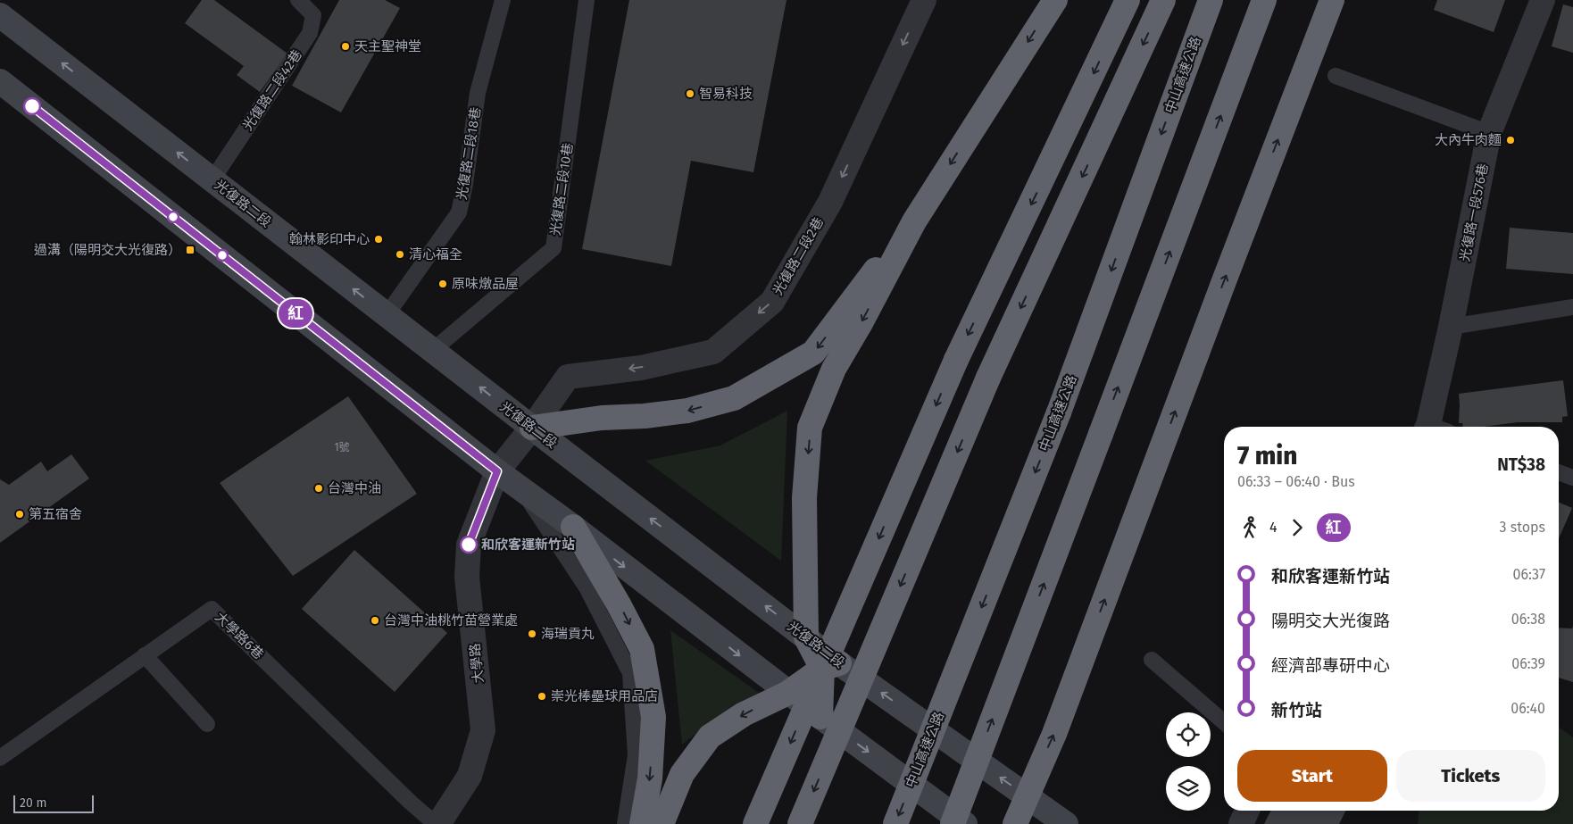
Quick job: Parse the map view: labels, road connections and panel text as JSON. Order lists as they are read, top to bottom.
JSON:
{
  "streets": {
    "highway": ["中山高速公路"],
    "main road": ["光復路二段"],
    "street": ["光復路一段576巷", "光復路二段2巷", "大學路"],
    "lane": [
      "光復路二段42巷",
      "光復路二段18巷",
      "光復路二段10巷",
      "大學路6巷"
    ]
  },
  "crossings": [
    ["光復路二段42巷", "光復路二段"],
    ["光復路二段18巷", "光復路二段"],
    ["光復路二段10巷", "光復路二段"],
    ["光復路二段", "光復路二段2巷"],
    ["光復路二段", "大學路"],
    ["光復路二段2巷", "大學路"],
    ["大學路6巷", "大學路"]
  ],
  "one_way": ["光復路二段2巷"],
  "places": {
    "other": [
      "天主聖神堂",
      "智易科技",
      "大內牛肉麵",
      "翰林影印中心",
      "清心福全",
      "原味燉品屋",
      "台灣中油",
      "第五宿舍",
      "和欣客運新竹站",
      "台灣中油桃竹苗營業處",
      "海瑞貢丸",
      "崇光棒壘球用品店"
    ],
    "transit": ["過溝（陽明交大光復路）"]
  },
  "lines": ["bus line 紅"],
  "house_numbers": ["1號"],
  "scale_bar": "20 m",
  "page": {
    "on_map": "紅",
    "heading": ["7 min", "06:33 – 06:40 · Bus", "NT$38"],
    "legs": ["4", "紅", "3 stops"],
    "list": [
      {
        "name": "和欣客運新竹站",
        "value": "06:37"
      },
      {
        "name": "陽明交大光復路",
        "value": "06:38"
      },
      {
        "name": "經濟部專研中心",
        "value": "06:39"
      },
      {
        "name": "新竹站",
        "value": "06:40"
      }
    ],
    "buttons": ["Start", "Tickets"],
    "scale": "20 m"
  }
}
